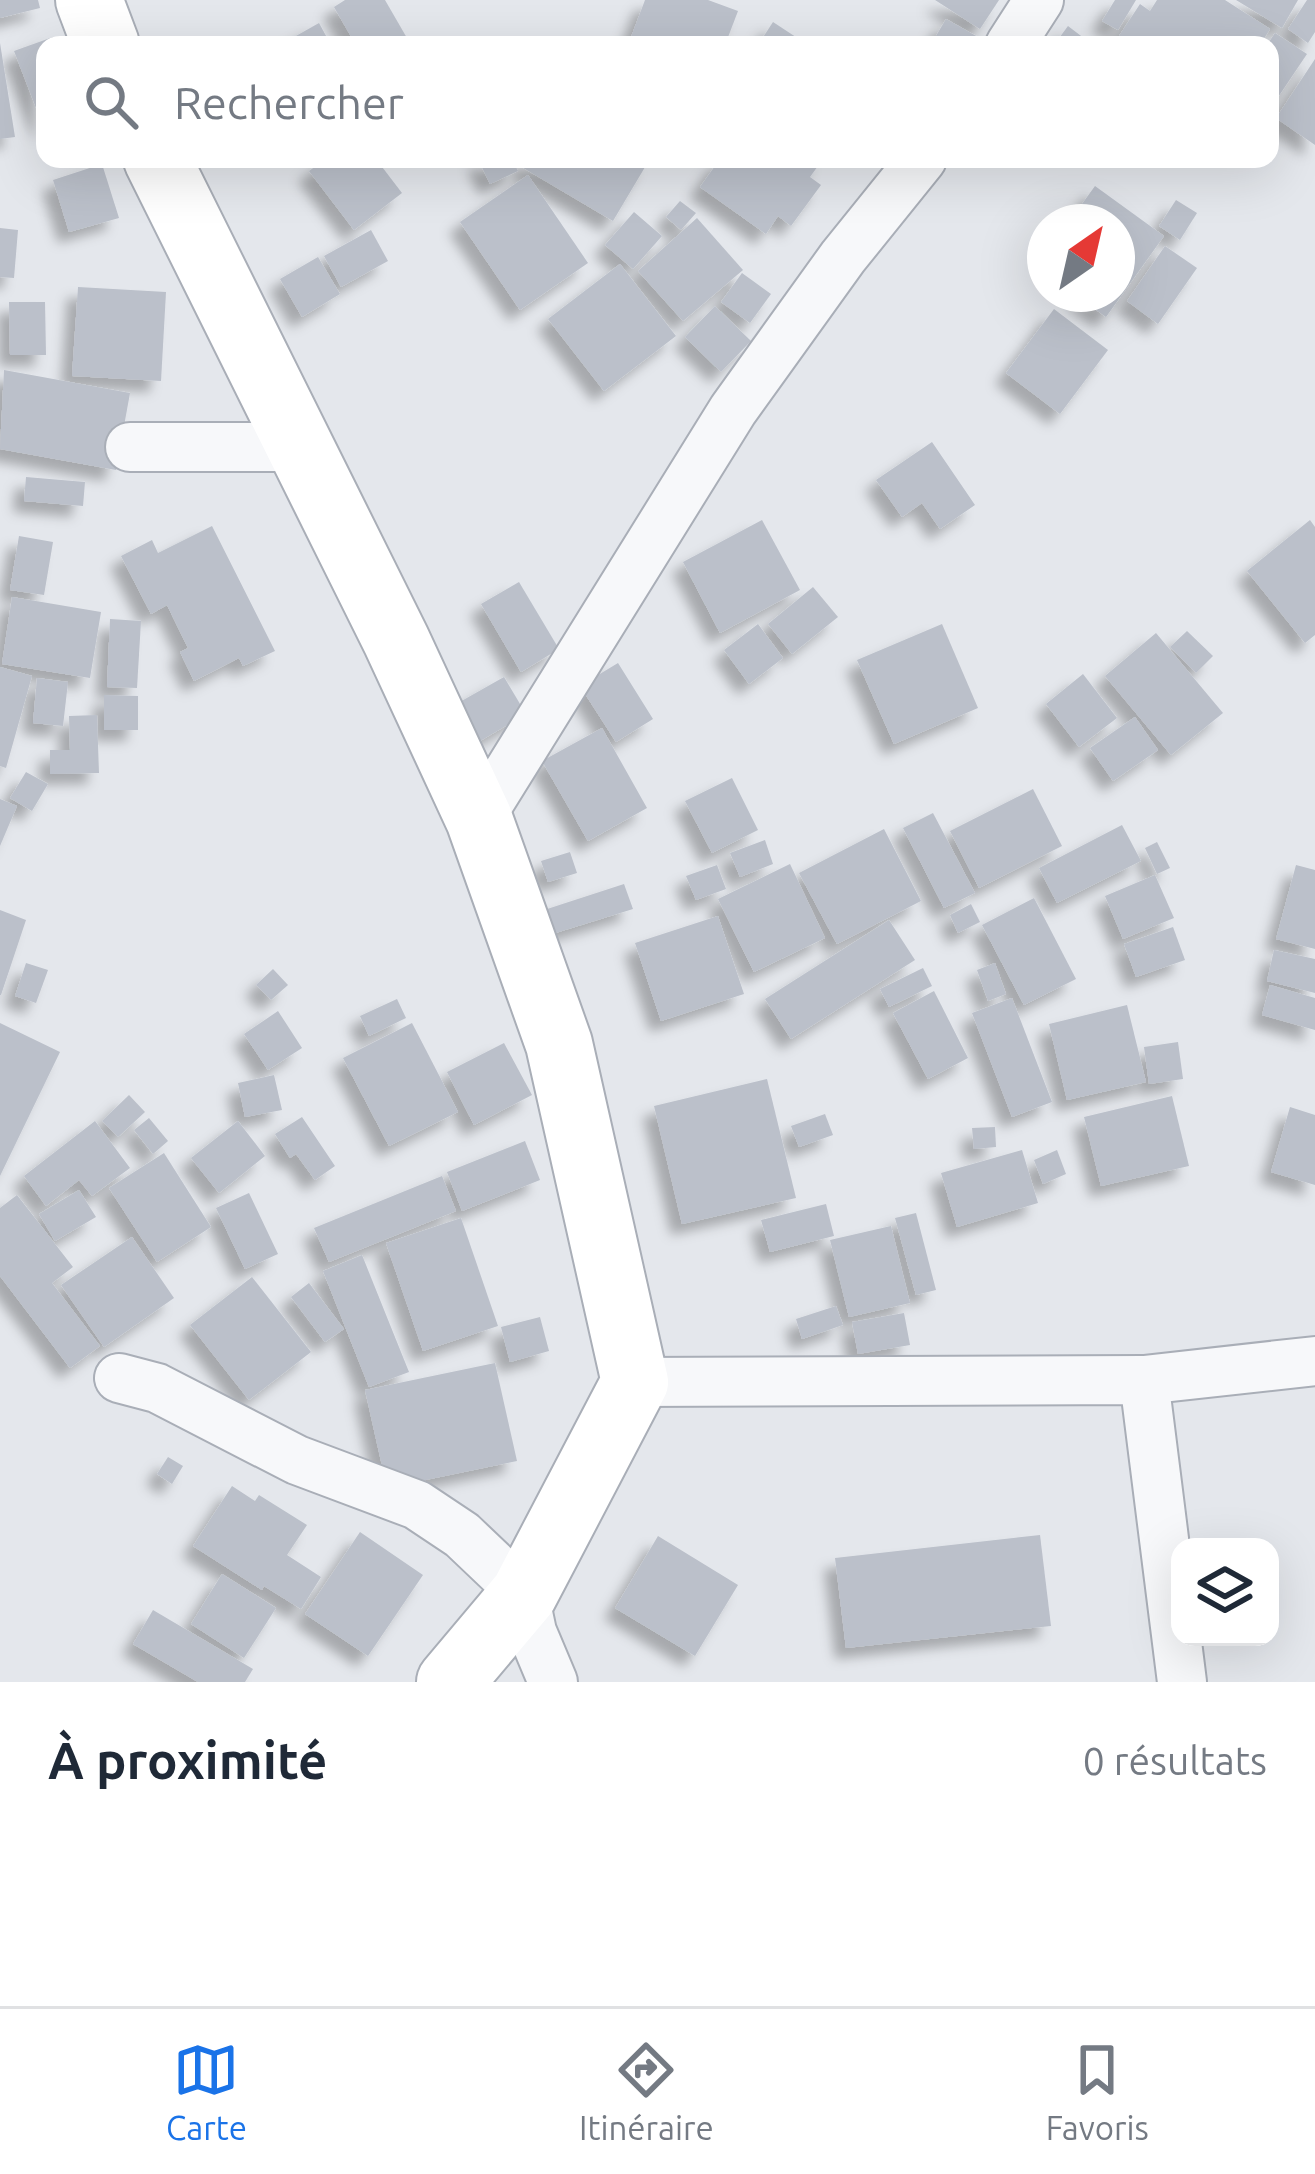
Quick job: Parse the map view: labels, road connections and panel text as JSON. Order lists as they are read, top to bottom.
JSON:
{
  "north": "top right",
  "page": {
    "search": "Rechercher",
    "heading": ["À proximité", "0 résultats"],
    "nav": ["Carte", "Itinéraire", "Favoris"]
  }
}
